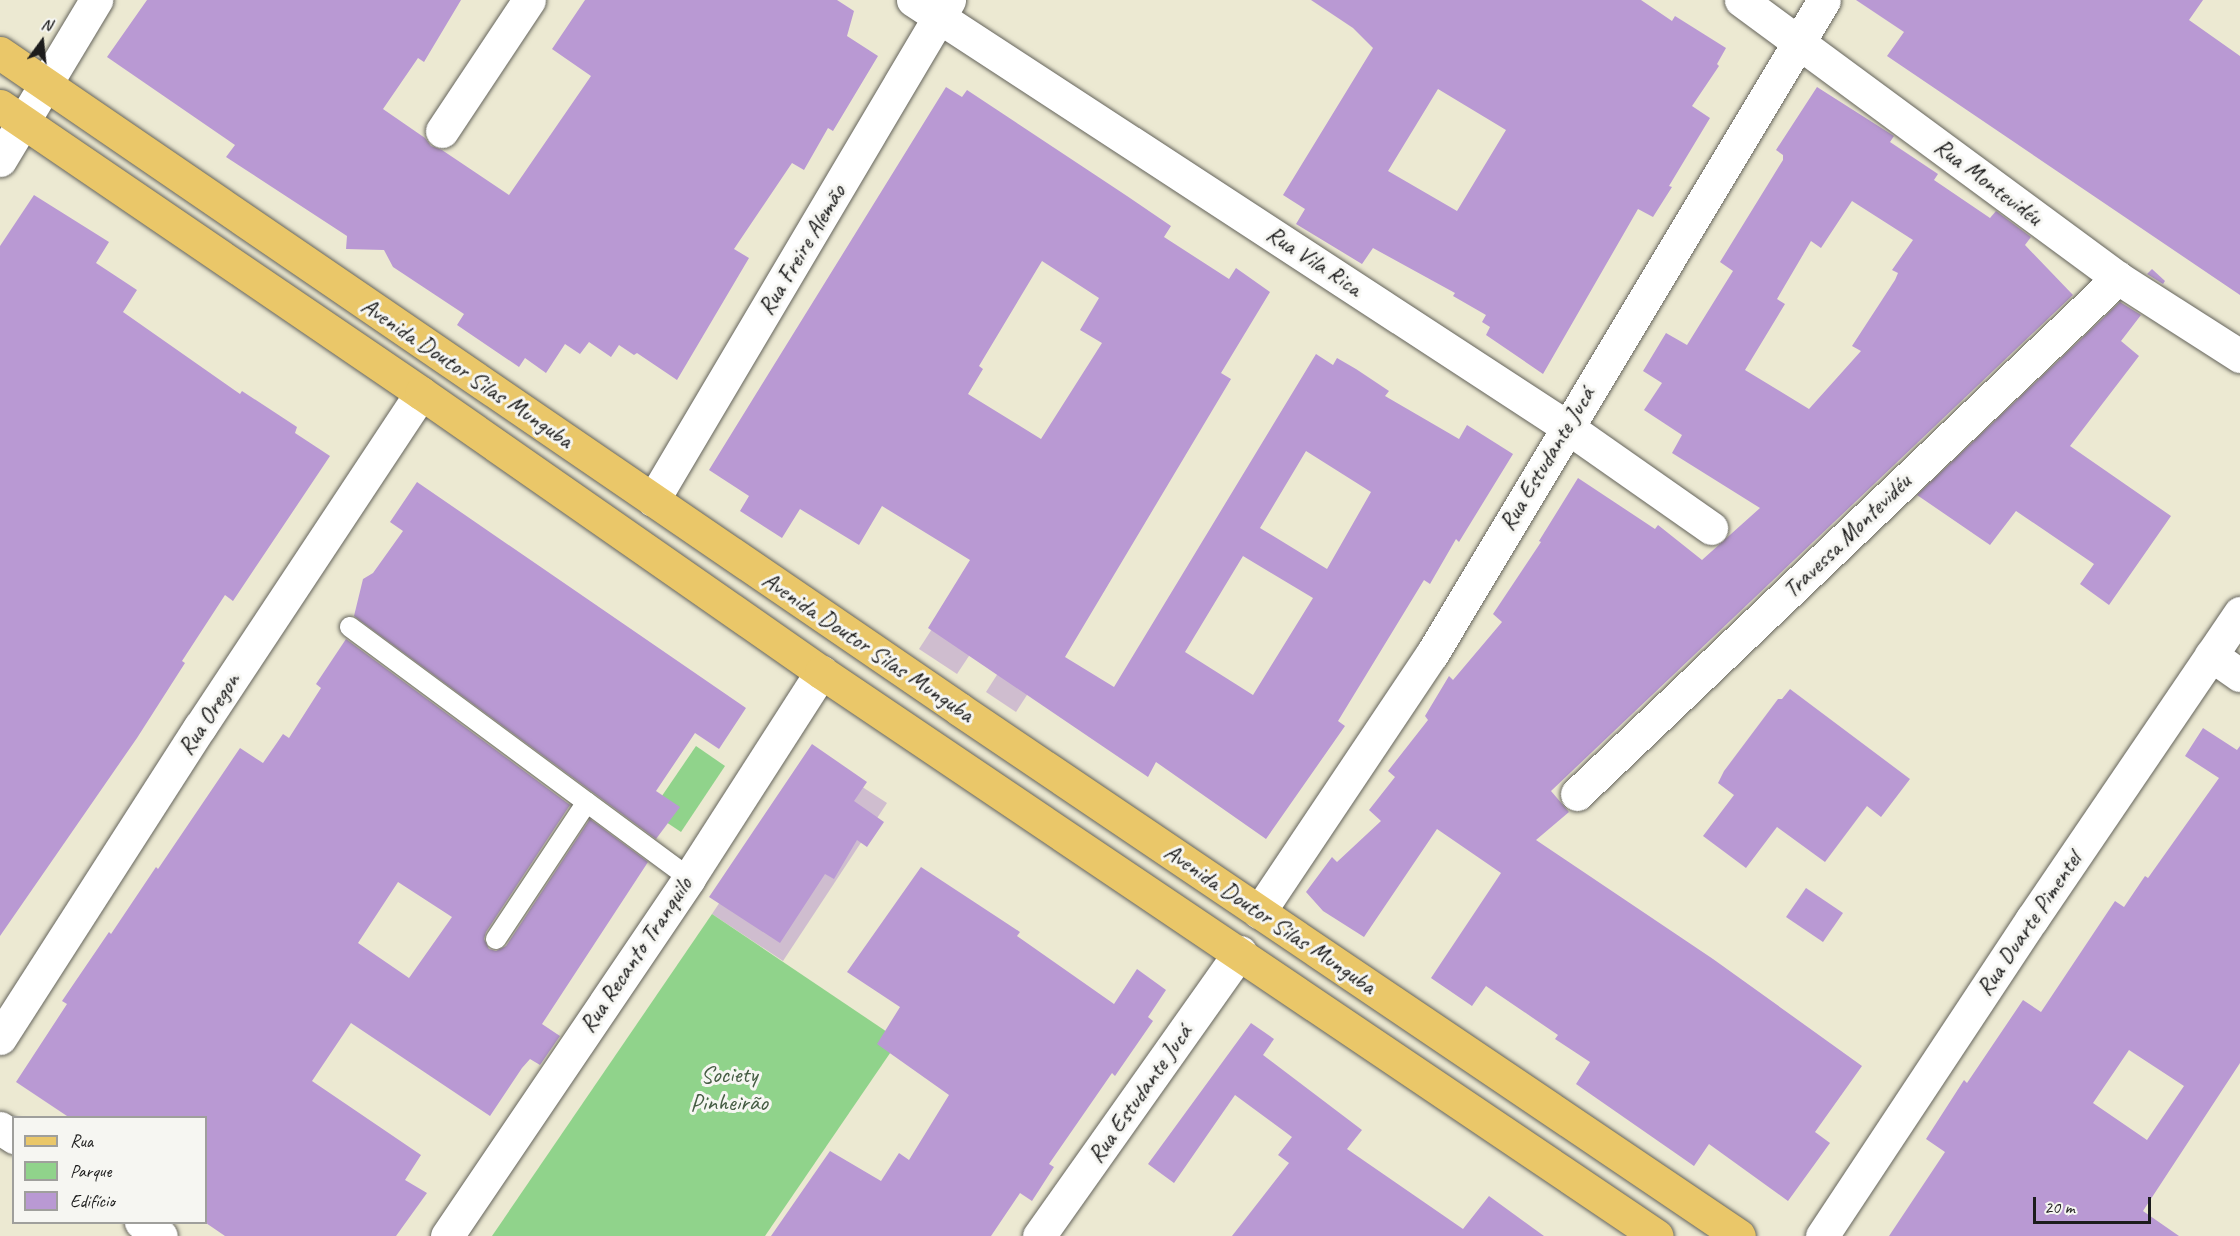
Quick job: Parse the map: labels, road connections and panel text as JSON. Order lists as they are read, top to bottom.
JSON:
{
  "streets": {
    "main road": ["Avenida Doutor Silas Munguba"],
    "street": [
      "Rua Montevidéu",
      "Rua Freire Alemão",
      "Rua Vila Rica",
      "Rua Estudante Jucá",
      "Travessa Montevidéu",
      "Rua Oregon",
      "Rua Duarte Pimentel",
      "Rua Recanto Tranquilo"
    ]
  },
  "crossings": [
    ["Rua Montevidéu", "Rua Estudante Jucá"],
    ["Rua Montevidéu", "Travessa Montevidéu"],
    ["Rua Freire Alemão", "Rua Vila Rica"],
    ["Rua Freire Alemão", "Avenida Doutor Silas Munguba"],
    ["Rua Vila Rica", "Rua Estudante Jucá"],
    ["Avenida Doutor Silas Munguba", "Rua Estudante Jucá"],
    ["Avenida Doutor Silas Munguba", "Rua Oregon"],
    ["Avenida Doutor Silas Munguba", "Rua Recanto Tranquilo"]
  ],
  "parks": ["Society Pinheirão"],
  "legend": ["Rua", "Parque", "Edifício"],
  "scale_bar": "20 m",
  "north": "top"
}
